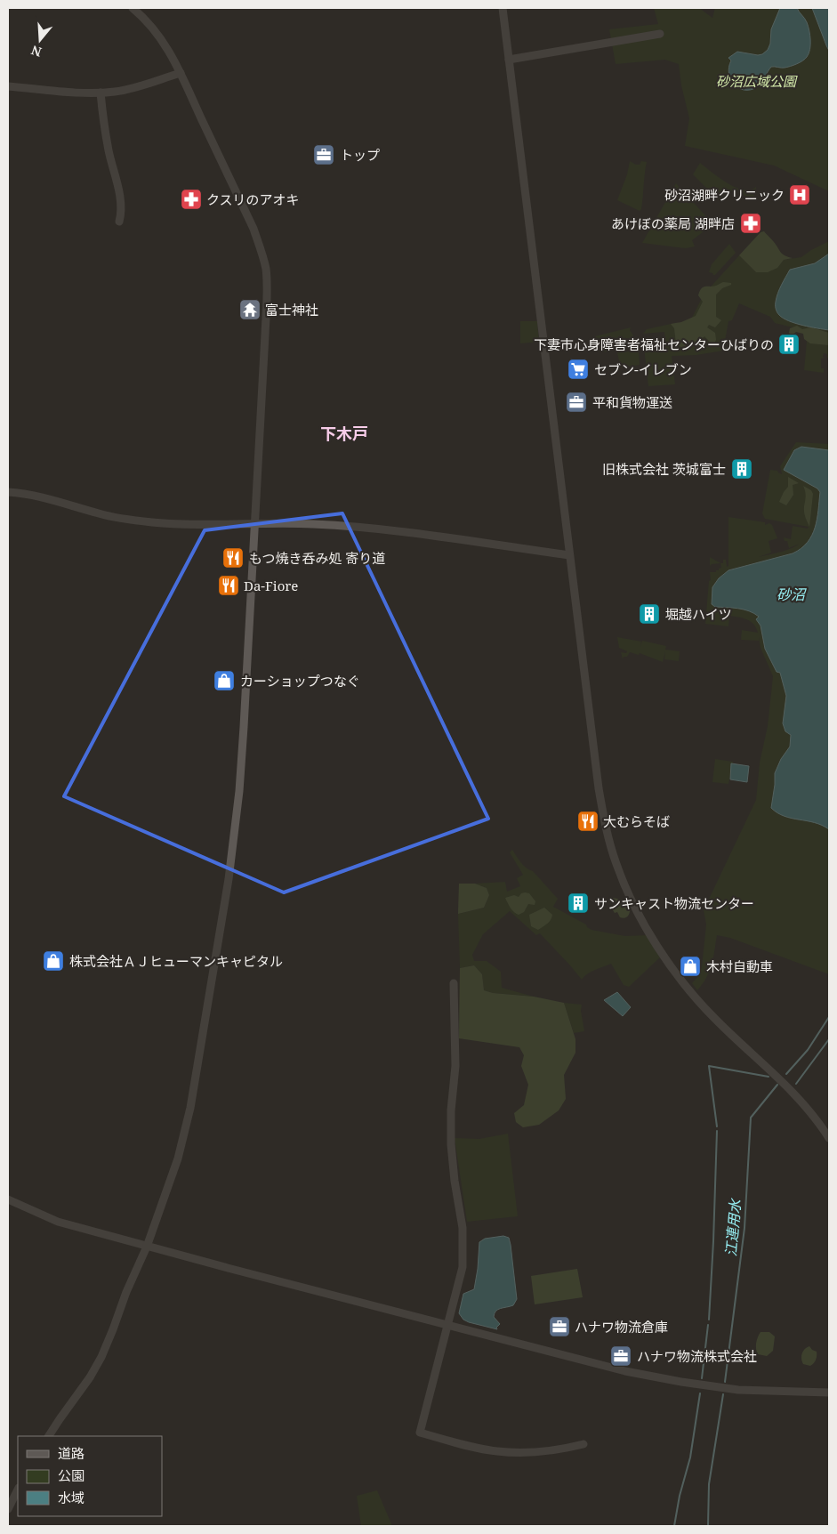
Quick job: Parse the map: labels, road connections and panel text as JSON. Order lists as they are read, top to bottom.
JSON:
{
  "districts": ["下木戸"],
  "water": ["砂沼", "江連用水"],
  "parks": ["砂沼広域公園"],
  "places": {
    "office": [
      "トップ",
      "平和貨物運送",
      "ハナワ物流倉庫",
      "ハナワ物流株式会社"
    ],
    "hospital": ["砂沼湖畔クリニック"],
    "pharmacy": ["クスリのアオキ", "あけぼの薬局 湖畔店"],
    "temple": ["富士神社"],
    "building": [
      "下妻市心身障害者福祉センターひばりの",
      "旧株式会社 茨城富士",
      "堀越ハイツ",
      "サンキャスト物流センター"
    ],
    "supermarket": ["セブン-イレブン"],
    "restaurant": ["もつ焼き呑み処 寄り道", "Da-Fiore", "大むらそば"],
    "shop": ["カーショップつなぐ", "株式会社ＡＪヒューマンキャピタル", "木村自動車"]
  },
  "legend": ["道路", "公園", "水域"],
  "north": "bottom"
}
